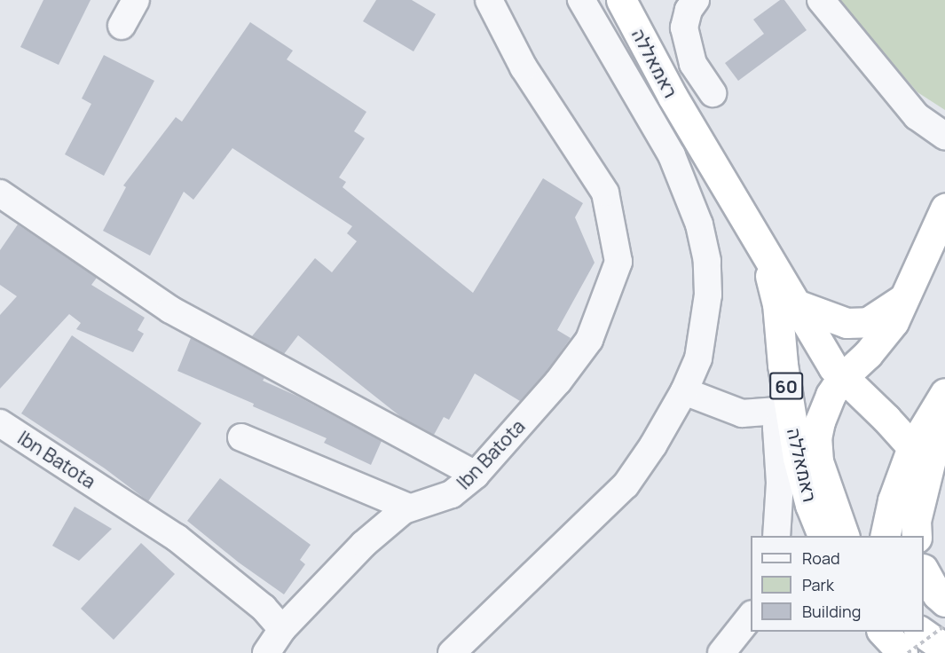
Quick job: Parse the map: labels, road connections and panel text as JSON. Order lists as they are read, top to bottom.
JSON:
{
  "streets": {
    "highway": ["ראמאללה", "60"],
    "street": ["Ibn Batota"]
  },
  "crossings": [
    ["ראמאללה", "60"]
  ],
  "legend": ["Road", "Park", "Building"]
}
